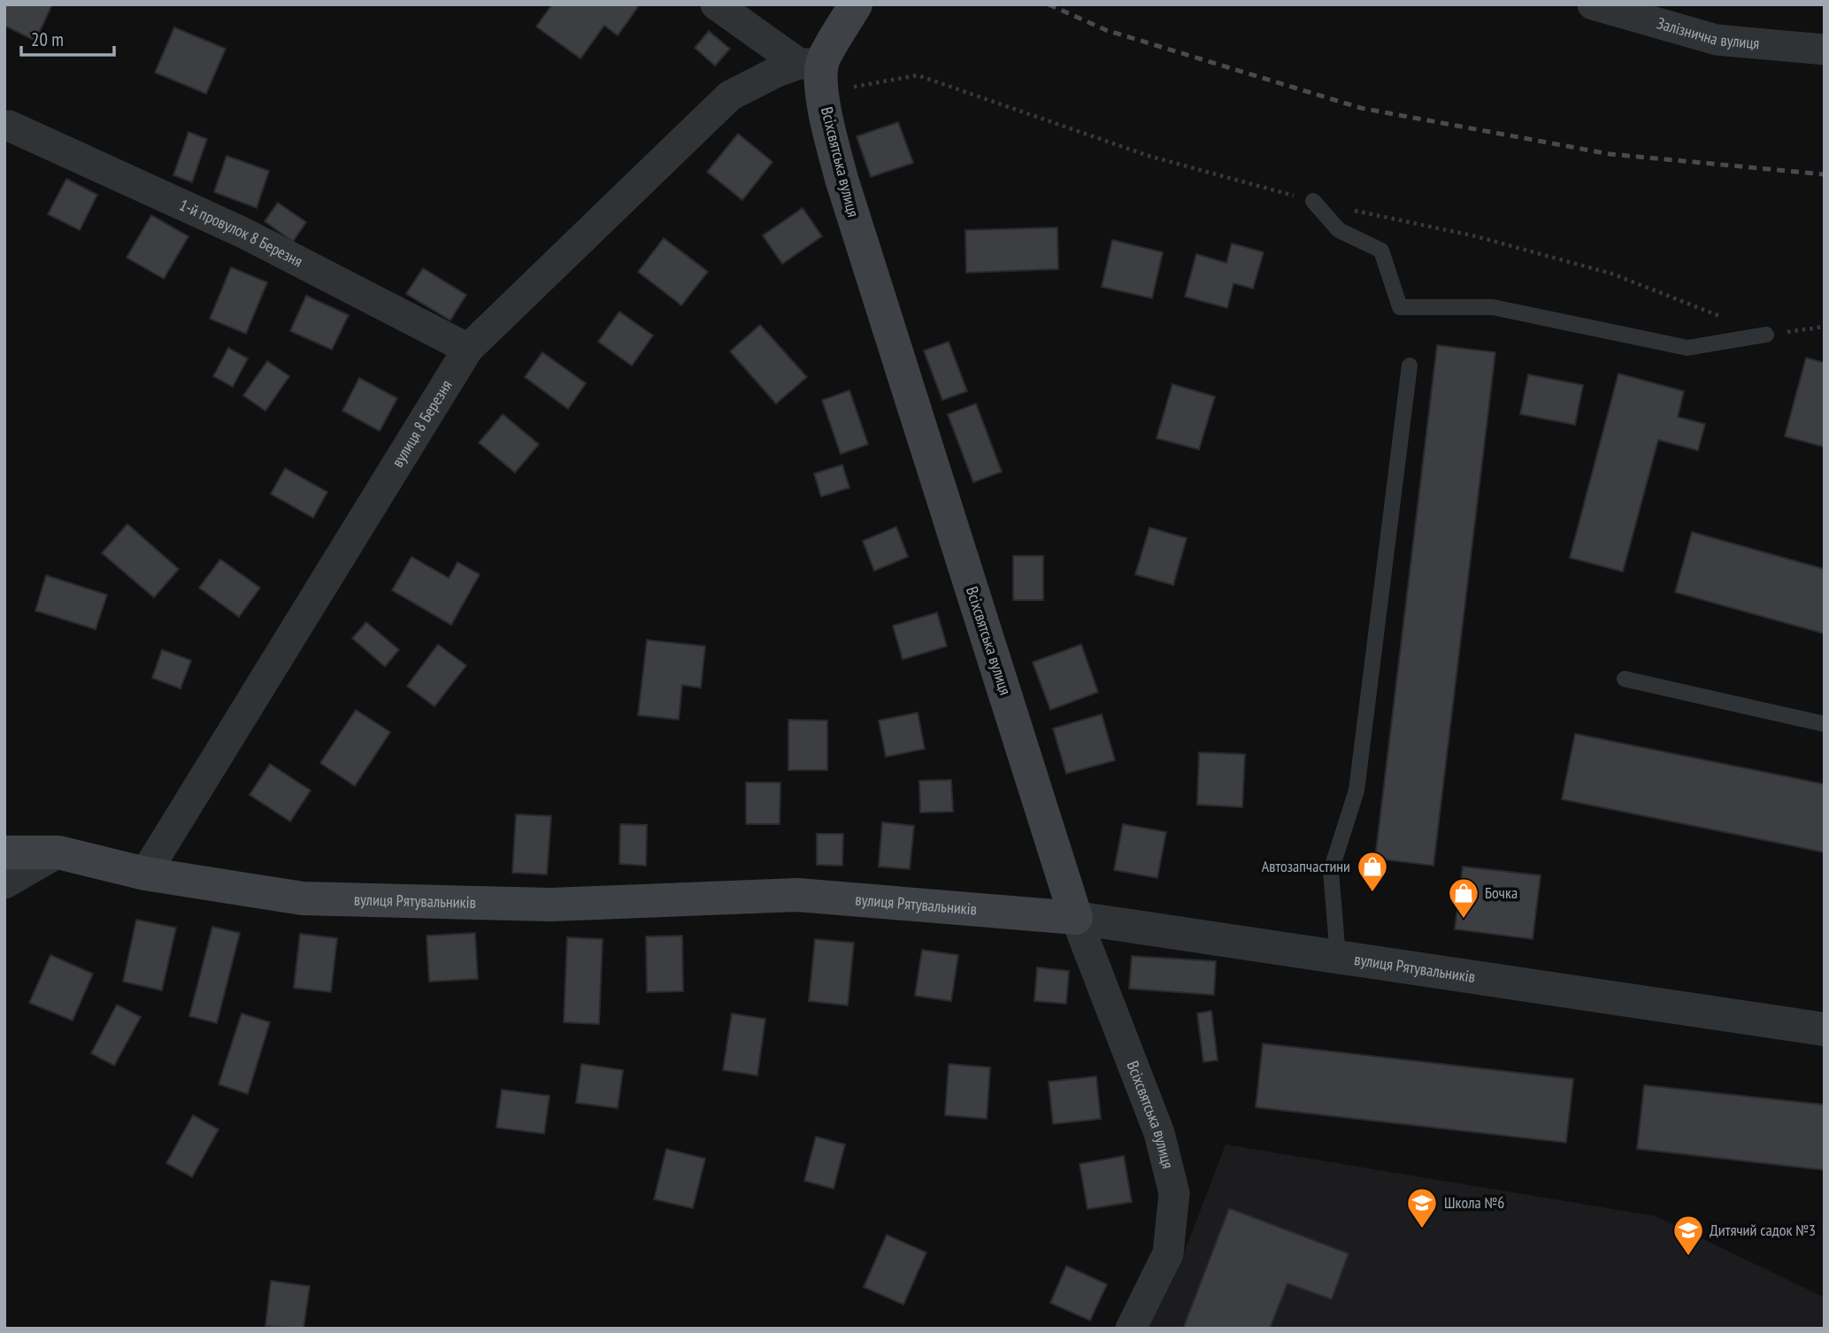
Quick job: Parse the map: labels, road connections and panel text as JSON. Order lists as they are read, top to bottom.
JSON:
{
  "streets": {
    "main road": ["Всіхсвятська вулиця", "вулиця Рятувальників"],
    "street": ["Залізнична вулиця", "1-й провулок 8 Березня", "вулиця 8 Березня"]
  },
  "crossings": [
    ["Всіхсвятська вулиця", "вулиця 8 Березня"],
    ["Всіхсвятська вулиця", "вулиця Рятувальників"],
    ["1-й провулок 8 Березня", "вулиця 8 Березня"],
    ["вулиця 8 Березня", "вулиця Рятувальників"]
  ],
  "places": {
    "shop": ["Автозапчастини", "Бочка"],
    "school or university": ["Школа №6", "Дитячий садок №3"]
  },
  "scale_bar": "20 m"
}
